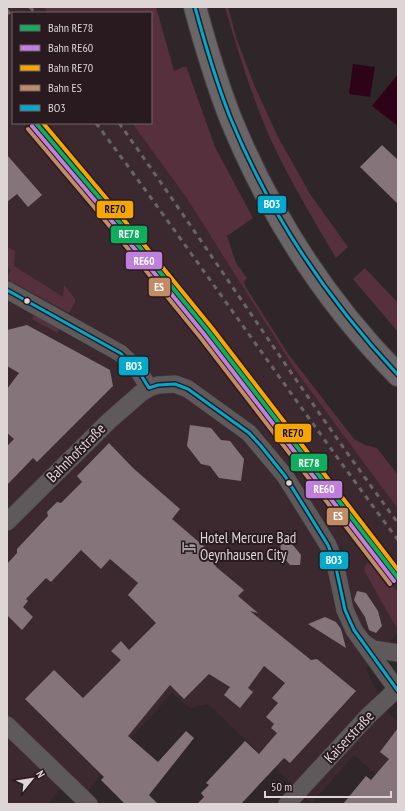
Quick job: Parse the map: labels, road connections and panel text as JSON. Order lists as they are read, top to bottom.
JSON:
{
  "streets": {
    "street": ["Bahnhofstraße", "Kaiserstraße"]
  },
  "places": {
    "hotel": ["Hotel Mercure Bad Oeynhausen City"]
  },
  "lines": [
    "transit line BO3",
    "rail line RE78",
    "rail line RE70",
    "rail line RE60",
    "rail line ES"
  ],
  "legend": [
    "Bahn RE78",
    "Bahn RE60",
    "Bahn RE70",
    "Bahn ES",
    "BO3"
  ],
  "scale_bar": "50 m",
  "north": "top right"
}
